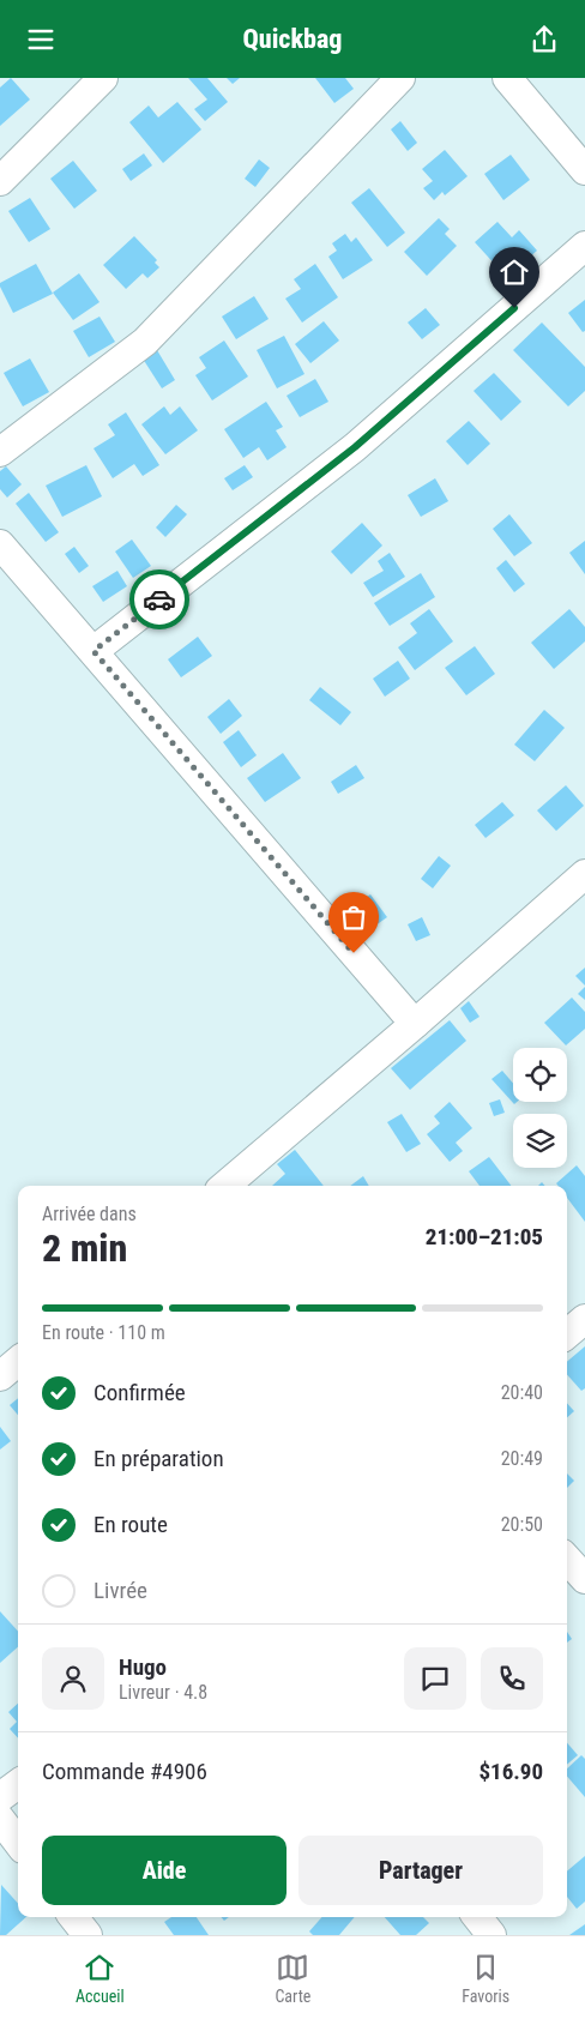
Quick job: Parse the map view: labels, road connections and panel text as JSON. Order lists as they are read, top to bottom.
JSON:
{
  "page": {
    "header": "Quickbag",
    "heading": ["2 min", "Arrivée dans", "21:00–21:05"],
    "panel": [
      "Hugo",
      "Livreur · 4.8",
      "Commande #4906",
      "$16.90"
    ],
    "bar": "En route · 110 m",
    "list": [
      ["Confirmée", "20:40"],
      ["En préparation", "20:49"],
      ["En route", "20:50"],
      "Livrée"
    ],
    "buttons": ["Aide", "Partager"],
    "tabs": ["Accueil", "Carte", "Favoris"]
  }
}
